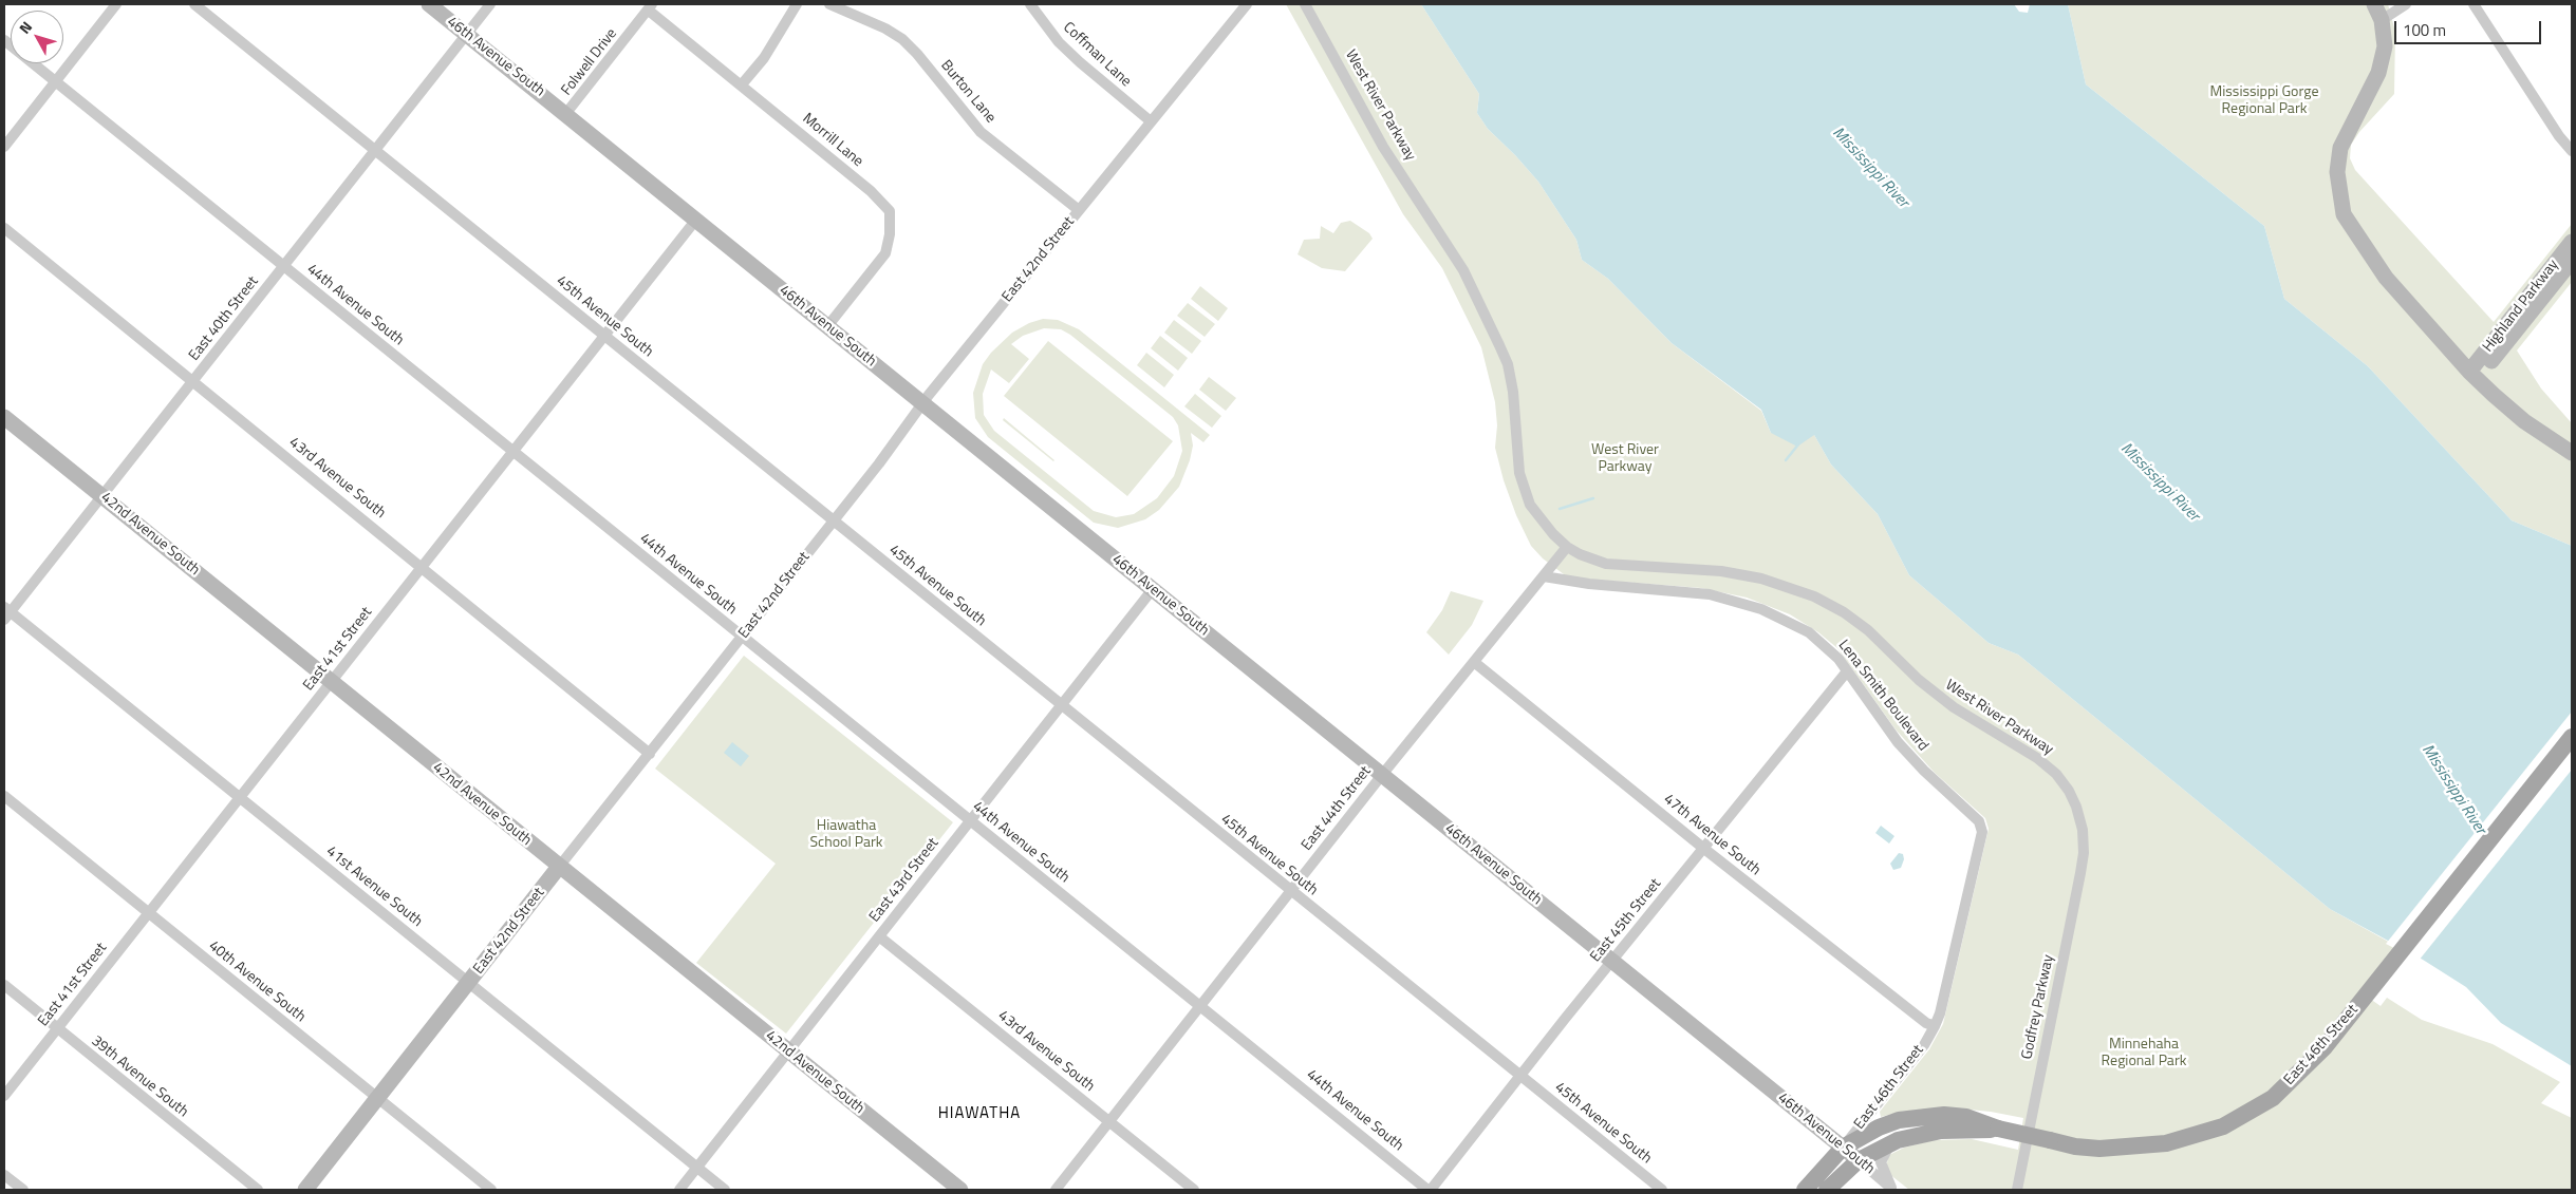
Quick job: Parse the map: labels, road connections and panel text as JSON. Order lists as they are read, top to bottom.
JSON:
{
  "streets": {
    "main road": ["East 46th Street"],
    "street": [
      "Coffman Lane",
      "46th Avenue South",
      "Folwell Drive",
      "Burton Lane",
      "West River Parkway",
      "Morrill Lane",
      "East 42nd Street",
      "44th Avenue South",
      "Highland Parkway",
      "45th Avenue South",
      "East 40th Street",
      "43rd Avenue South",
      "42nd Avenue South",
      "East 41st Street",
      "Lena Smith Boulevard",
      "East 44th Street",
      "47th Avenue South",
      "East 43rd Street",
      "41st Avenue South",
      "East 45th Street",
      "40th Avenue South",
      "Godfrey Parkway",
      "39th Avenue South"
    ]
  },
  "crossings": [
    ["Coffman Lane", "East 42nd Street"],
    ["46th Avenue South", "Folwell Drive"],
    ["46th Avenue South", "Morrill Lane"],
    ["46th Avenue South", "East 42nd Street"],
    ["46th Avenue South", "East 40th Street"],
    ["46th Avenue South", "East 41st Street"],
    ["46th Avenue South", "East 44th Street"],
    ["46th Avenue South", "East 43rd Street"],
    ["46th Avenue South", "East 45th Street"],
    ["46th Avenue South", "East 46th Street"],
    ["Folwell Drive", "Morrill Lane"],
    ["Burton Lane", "East 42nd Street"],
    ["West River Parkway", "East 44th Street"],
    ["West River Parkway", "Godfrey Parkway"],
    ["East 42nd Street", "44th Avenue South"],
    ["East 42nd Street", "45th Avenue South"],
    ["East 42nd Street", "43rd Avenue South"],
    ["East 42nd Street", "42nd Avenue South"],
    ["East 42nd Street", "41st Avenue South"],
    ["East 42nd Street", "40th Avenue South"],
    ["44th Avenue South", "East 40th Street"],
    ["44th Avenue South", "East 41st Street"],
    ["44th Avenue South", "East 44th Street"],
    ["44th Avenue South", "East 43rd Street"],
    ["44th Avenue South", "East 45th Street"],
    ["45th Avenue South", "East 40th Street"],
    ["45th Avenue South", "East 41st Street"],
    ["45th Avenue South", "East 44th Street"],
    ["45th Avenue South", "East 43rd Street"],
    ["45th Avenue South", "East 45th Street"],
    ["East 40th Street", "43rd Avenue South"],
    ["East 40th Street", "42nd Avenue South"],
    ["East 40th Street", "41st Avenue South"],
    ["43rd Avenue South", "East 41st Street"],
    ["43rd Avenue South", "East 44th Street"],
    ["43rd Avenue South", "East 43rd Street"],
    ["42nd Avenue South", "East 41st Street"],
    ["42nd Avenue South", "East 43rd Street"],
    ["East 41st Street", "41st Avenue South"],
    ["East 41st Street", "40th Avenue South"],
    ["East 41st Street", "39th Avenue South"],
    ["Lena Smith Boulevard", "East 44th Street"],
    ["Lena Smith Boulevard", "47th Avenue South"],
    ["Lena Smith Boulevard", "East 45th Street"],
    ["Lena Smith Boulevard", "East 46th Street"],
    ["East 44th Street", "47th Avenue South"],
    ["47th Avenue South", "East 45th Street"],
    ["47th Avenue South", "East 46th Street"],
    ["East 43rd Street", "41st Avenue South"]
  ],
  "districts": ["HIAWATHA"],
  "water": ["Mississippi River"],
  "parks": [
    "Mississippi Gorge Regional Park",
    "West River Parkway",
    "Hiawatha School Park",
    "Minnehaha Regional Park"
  ],
  "scale_bar": "100 m",
  "north": "top left"
}
